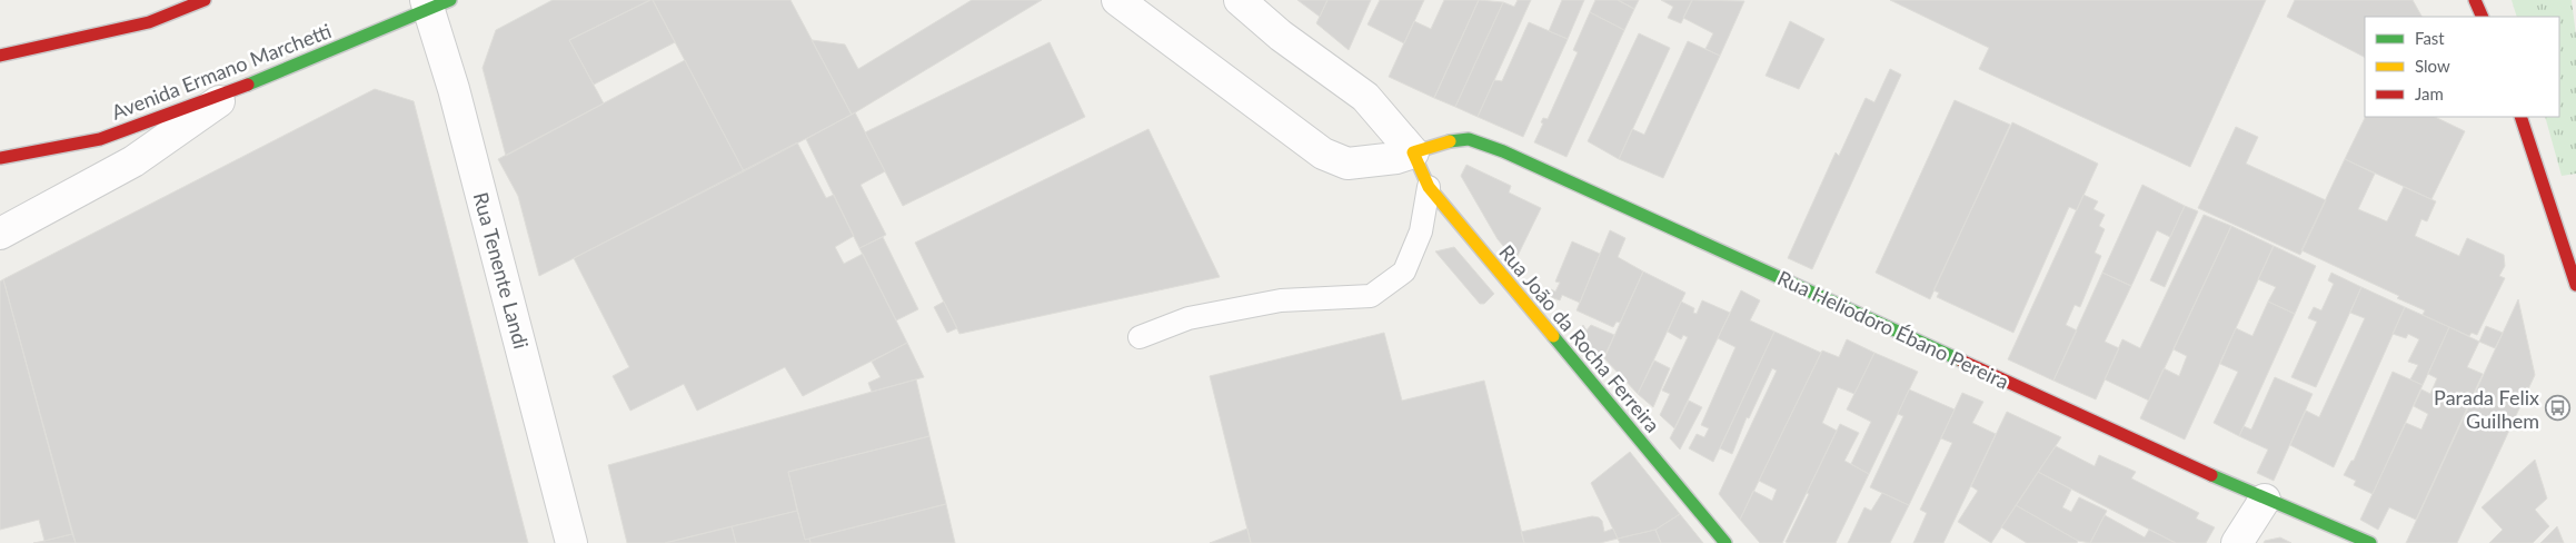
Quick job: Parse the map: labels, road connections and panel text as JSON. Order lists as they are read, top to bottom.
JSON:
{
  "streets": {
    "street": [
      "Avenida Ermano Marchetti",
      "Rua Tenente Landi",
      "Rua Heliodoro Ébano Pereira",
      "Rua João da Rocha Ferreira"
    ]
  },
  "crossings": [
    ["Avenida Ermano Marchetti", "Rua Tenente Landi"],
    ["Rua Heliodoro Ébano Pereira", "Rua João da Rocha Ferreira"]
  ],
  "places": {
    "bus stop": ["Parada Felix Guilhem"]
  },
  "legend": ["Fast", "Slow", "Jam"]
}
